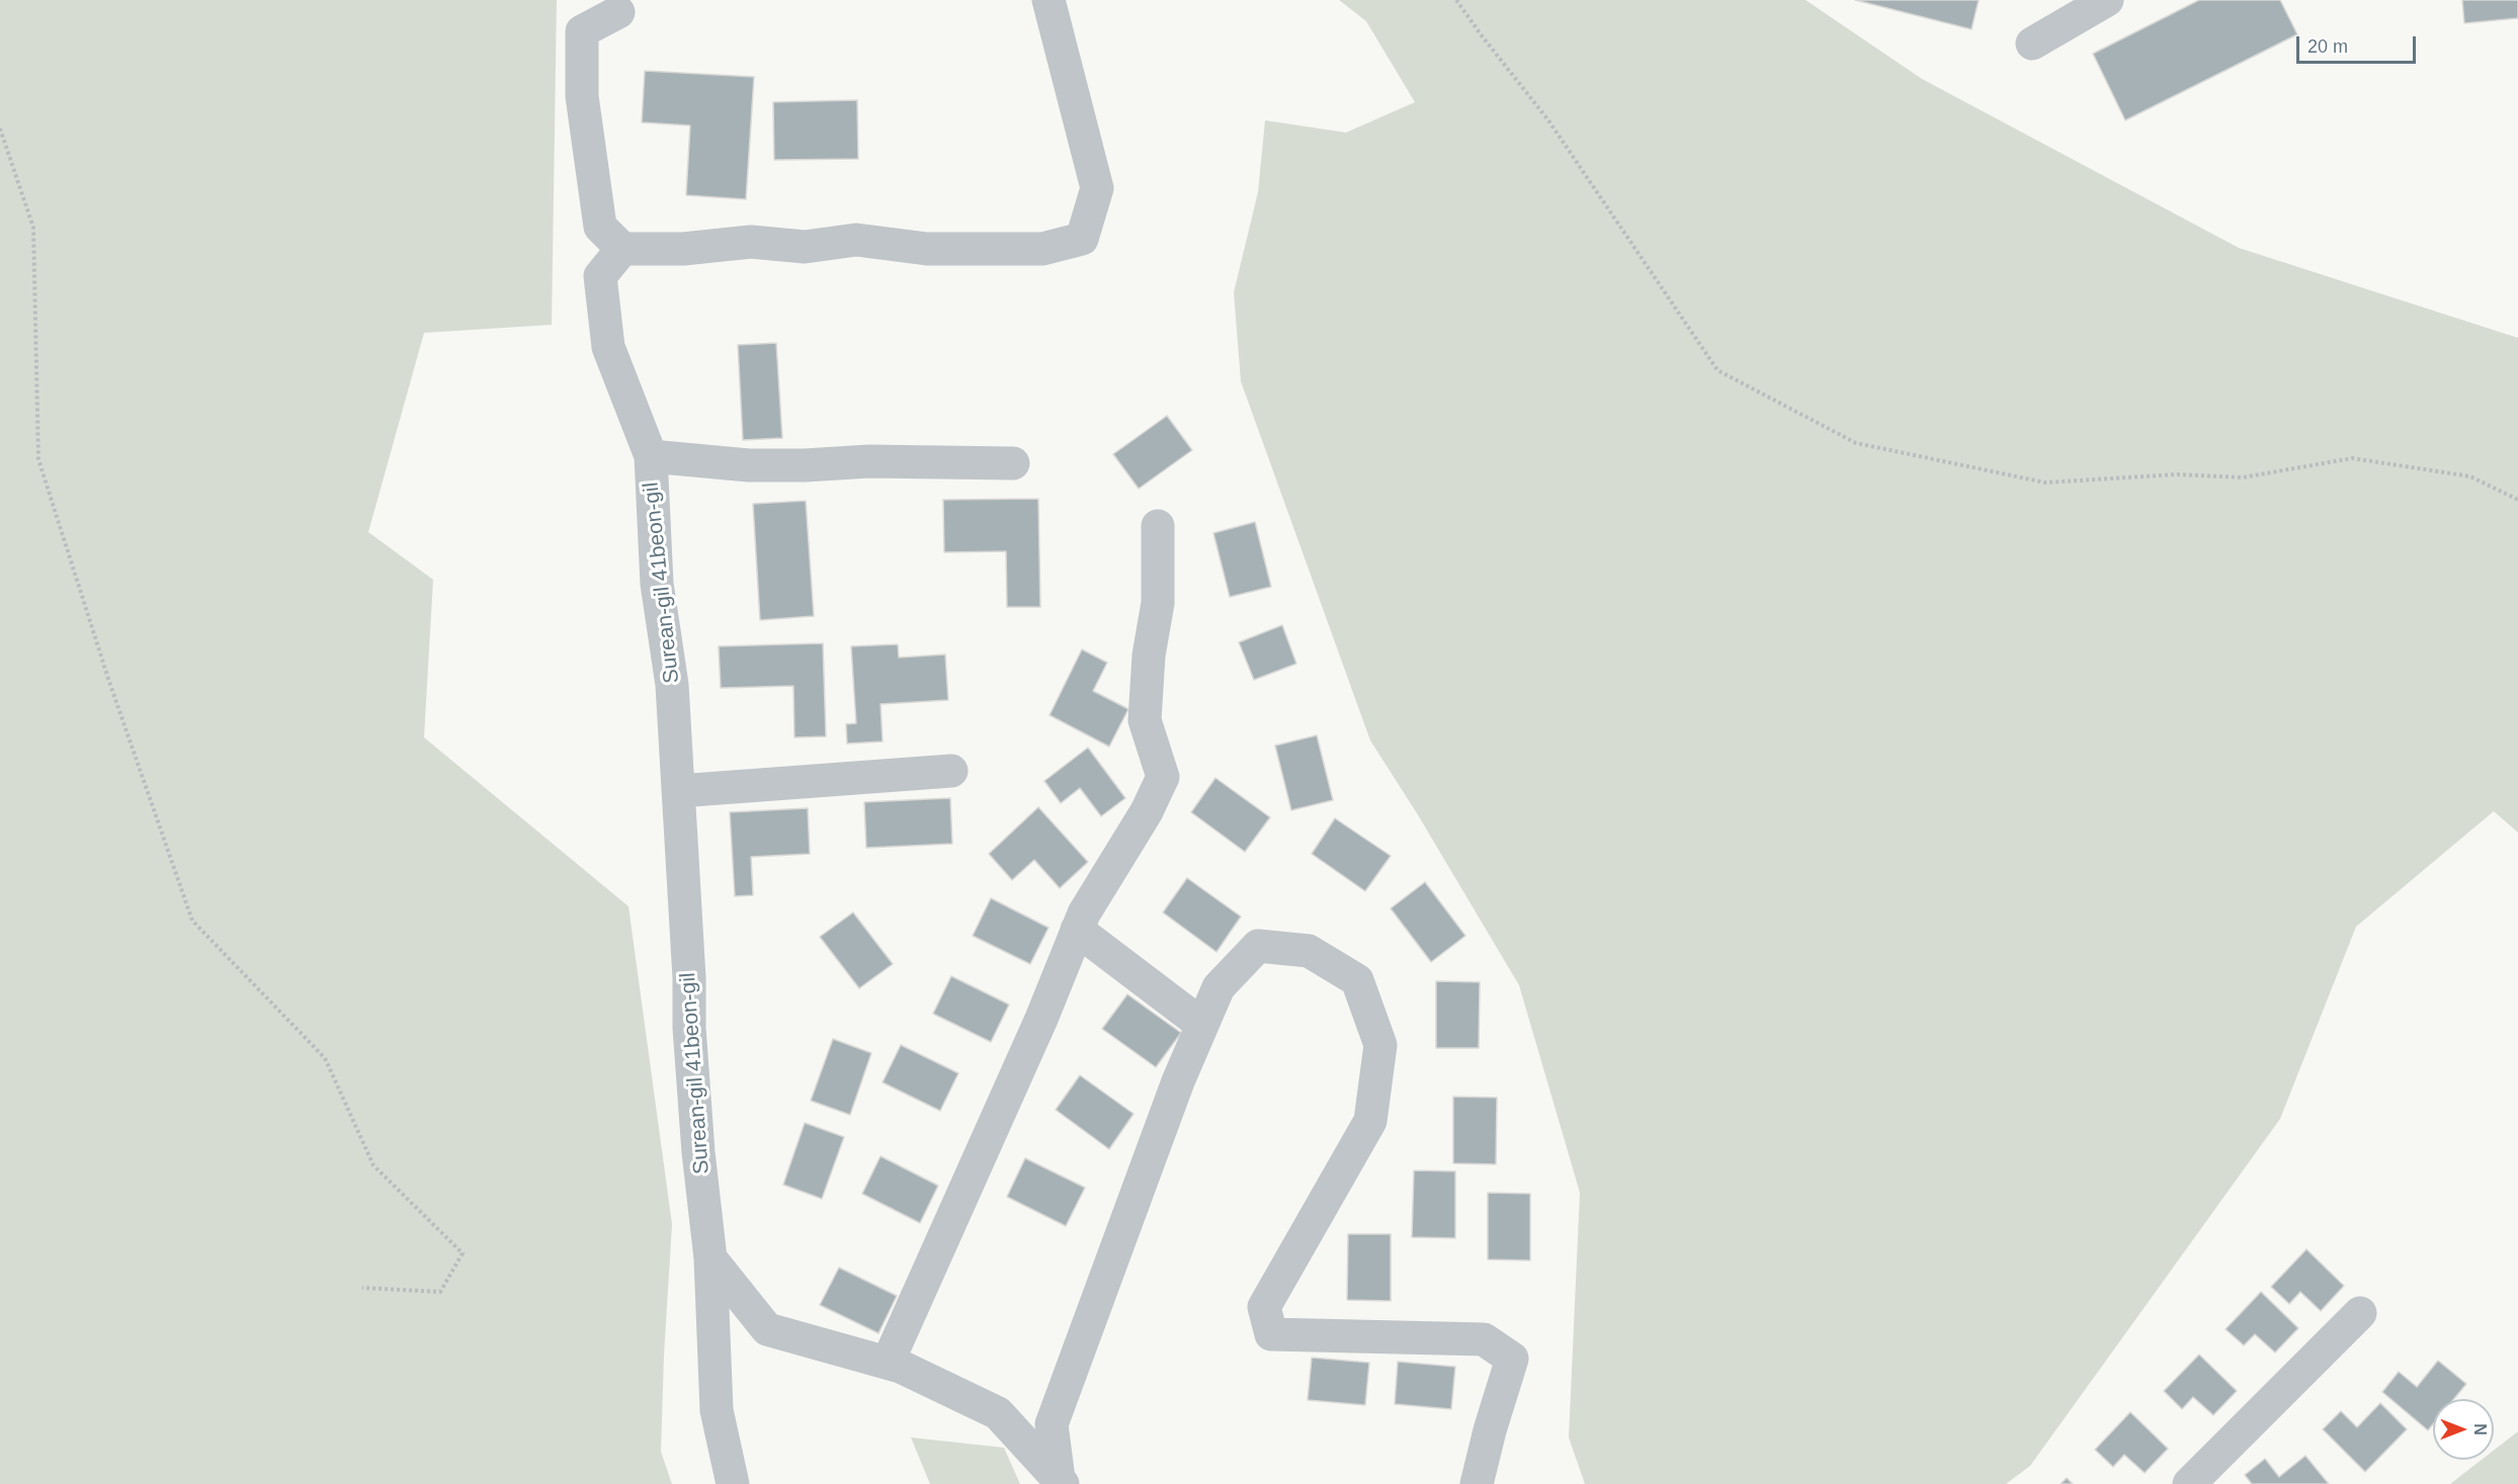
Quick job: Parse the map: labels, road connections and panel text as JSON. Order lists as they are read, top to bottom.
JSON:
{
  "streets": {
    "lane": ["Surean-gil 41beon-gil"]
  },
  "scale_bar": "20 m",
  "north": "right"
}
